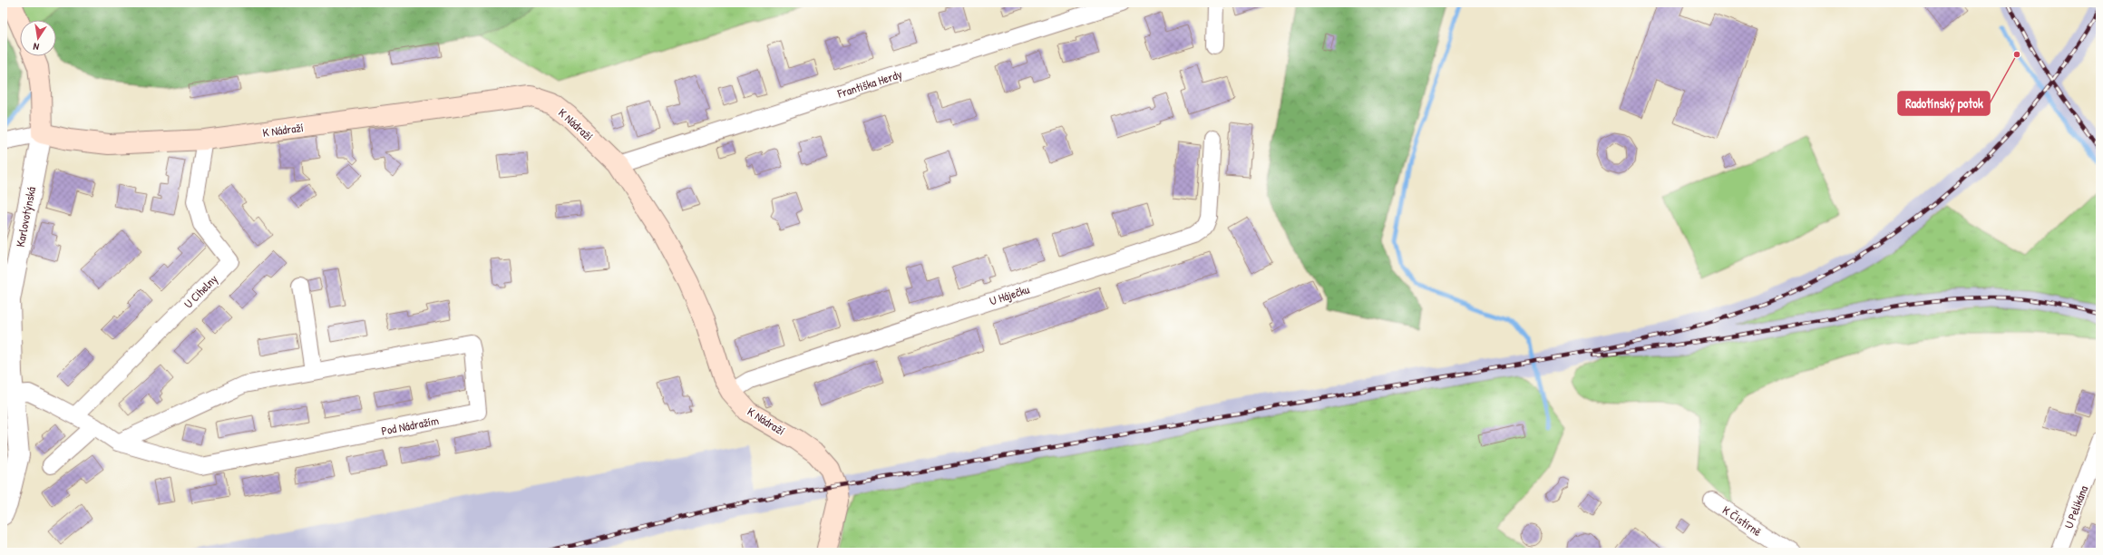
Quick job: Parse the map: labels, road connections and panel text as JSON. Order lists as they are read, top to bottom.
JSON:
{
  "streets": {
    "main road": ["K Nádraží", "Karlovotýnská"],
    "street": [
      "Františka Herdy",
      "U Cihelny",
      "U Háječku",
      "Pod Nádražím",
      "U Pelikána",
      "K Čistírně"
    ]
  },
  "crossings": [
    ["Františka Herdy", "K Nádraží"],
    ["K Nádraží", "Karlovotýnská"],
    ["K Nádraží", "U Cihelny"],
    ["K Nádraží", "U Háječku"],
    ["Karlovotýnská", "Pod Nádražím"],
    ["U Cihelny", "Pod Nádražím"]
  ],
  "places": ["Radotínský potok"],
  "north": "bottom"
}
